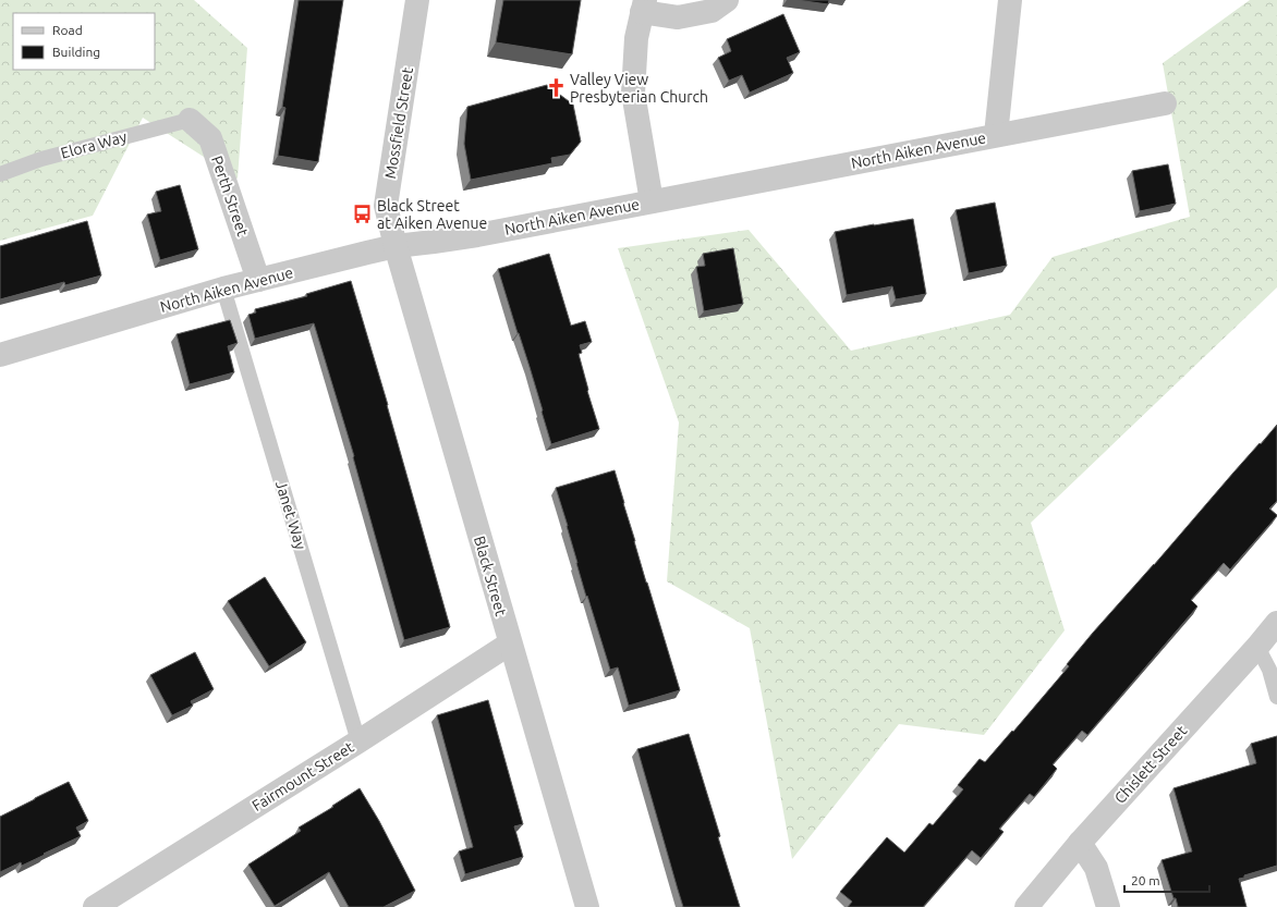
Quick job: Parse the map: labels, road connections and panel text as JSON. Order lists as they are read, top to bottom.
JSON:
{
  "streets": {
    "street": [
      "Mossfield Street",
      "North Aiken Avenue",
      "Perth Street",
      "Black Street",
      "Chislett Street",
      "Fairmount Street"
    ],
    "lane": ["Elora Way", "Janet Way"]
  },
  "crossings": [
    ["Mossfield Street", "North Aiken Avenue"],
    ["Mossfield Street", "Black Street"],
    ["Elora Way", "Perth Street"],
    ["North Aiken Avenue", "Perth Street"],
    ["North Aiken Avenue", "Janet Way"],
    ["North Aiken Avenue", "Black Street"],
    ["Janet Way", "Fairmount Street"],
    ["Black Street", "Fairmount Street"]
  ],
  "places": {
    "church": ["Valley View Presbyterian Church"],
    "bus stop": ["Black Street at Aiken Avenue"]
  },
  "legend": ["Road", "Building"],
  "scale_bar": "20 m"
}
